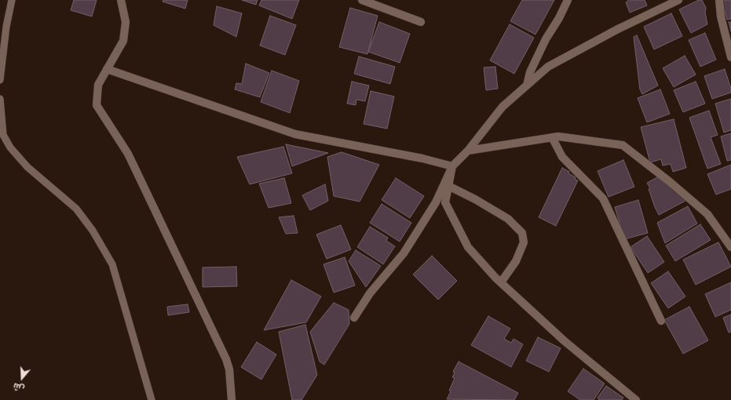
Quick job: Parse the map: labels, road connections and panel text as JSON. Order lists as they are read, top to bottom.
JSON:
{
  "north": "bottom"
}
